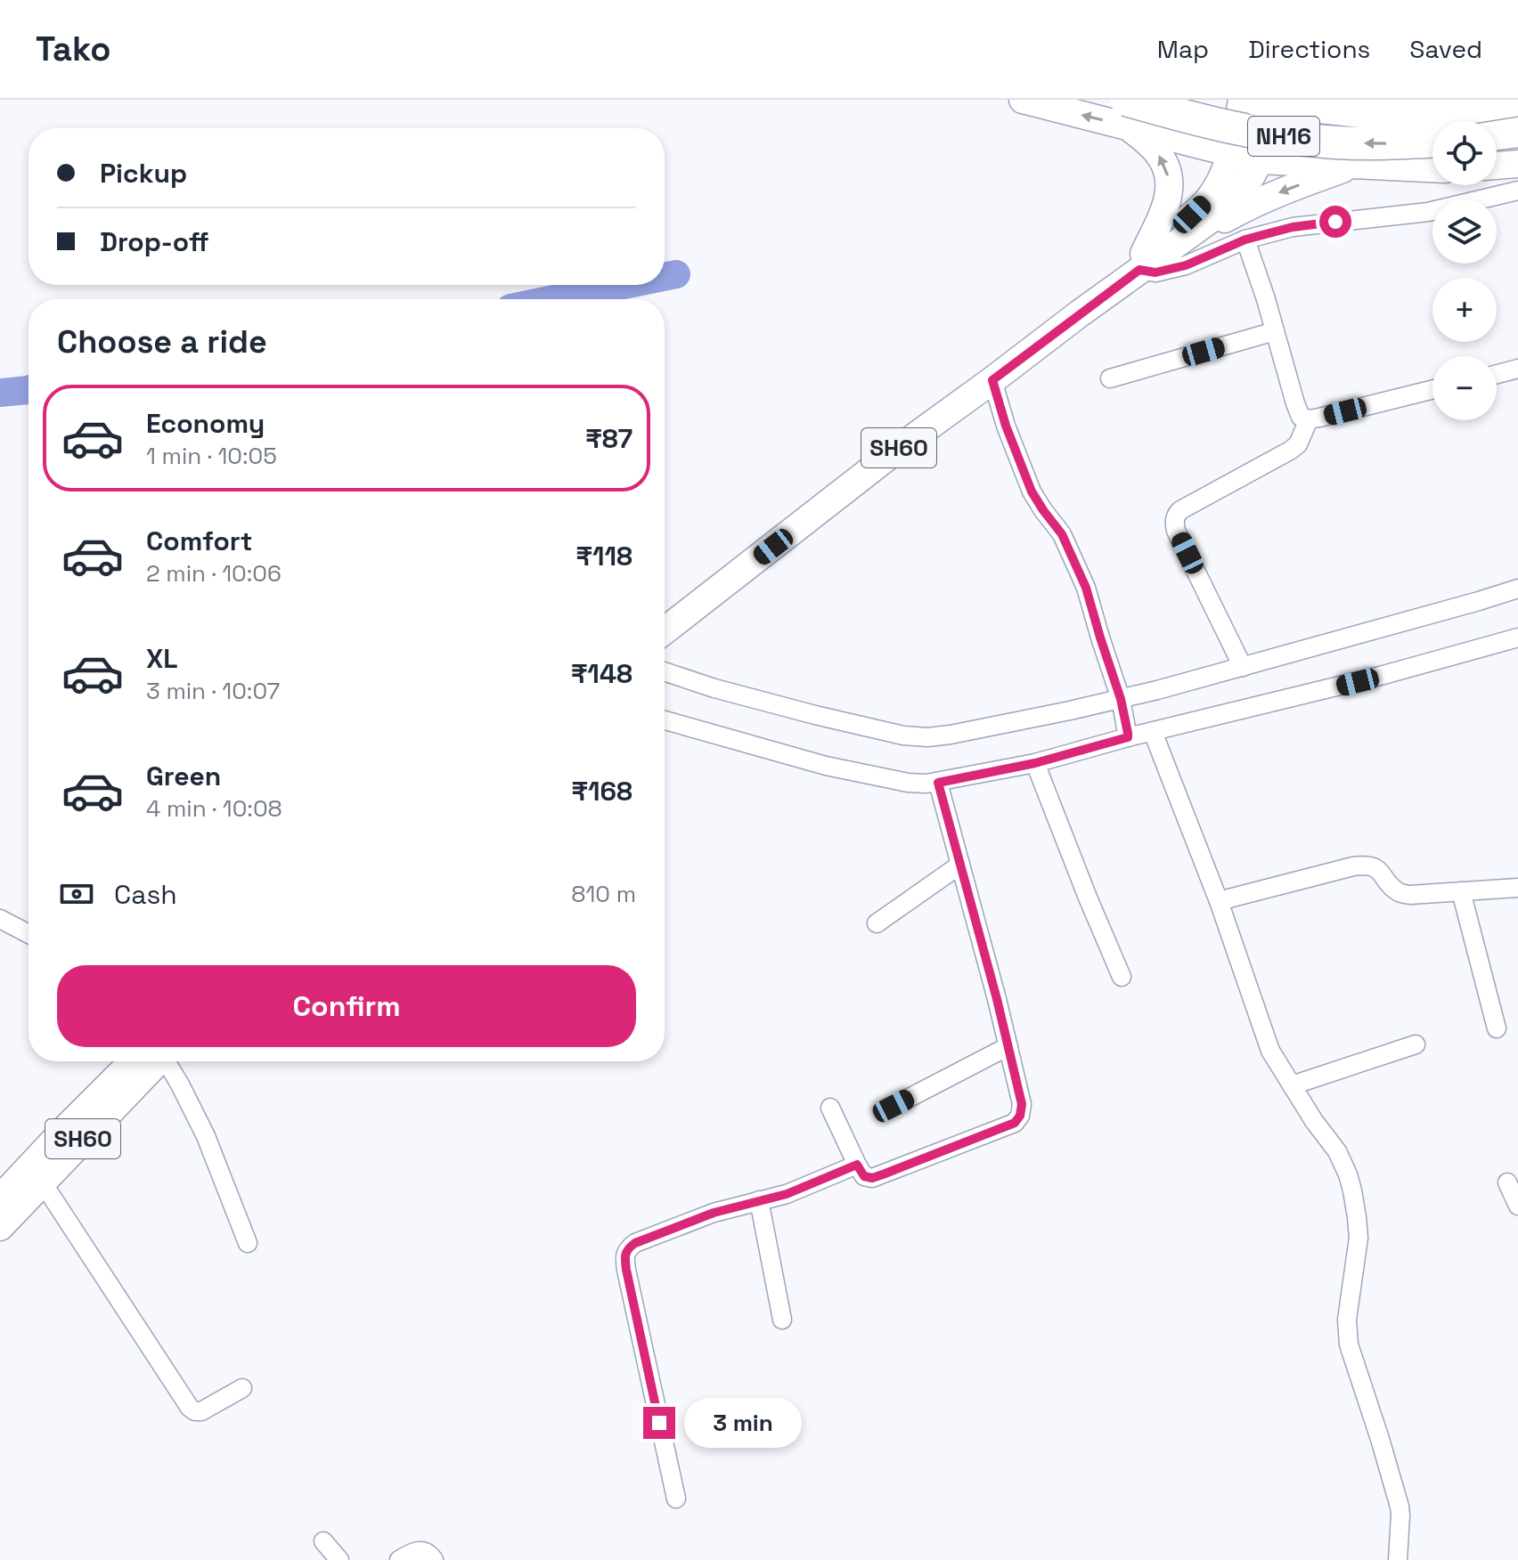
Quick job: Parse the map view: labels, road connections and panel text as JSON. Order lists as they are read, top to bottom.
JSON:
{
  "streets": {
    "highway": ["NH16"],
    "main road": ["SH60"]
  },
  "page": {
    "header": "Tako",
    "nav": ["Map", "Directions", "Saved"],
    "map_buttons": ["+", "−"],
    "banner": ["Pickup", "Drop-off"],
    "heading": "Choose a ride",
    "list": [
      {
        "name": "Economy",
        "note": "1 min · 10:05",
        "value": "₹87"
      },
      {
        "name": "Comfort",
        "note": "2 min · 10:06",
        "value": "₹118"
      },
      {
        "name": "XL",
        "note": "3 min · 10:07",
        "value": "₹148"
      },
      {
        "name": "Green",
        "note": "4 min · 10:08",
        "value": "₹168"
      }
    ],
    "pay": ["Cash", "810 m"],
    "buttons": "Confirm",
    "bubble": "3 min"
  }
}
